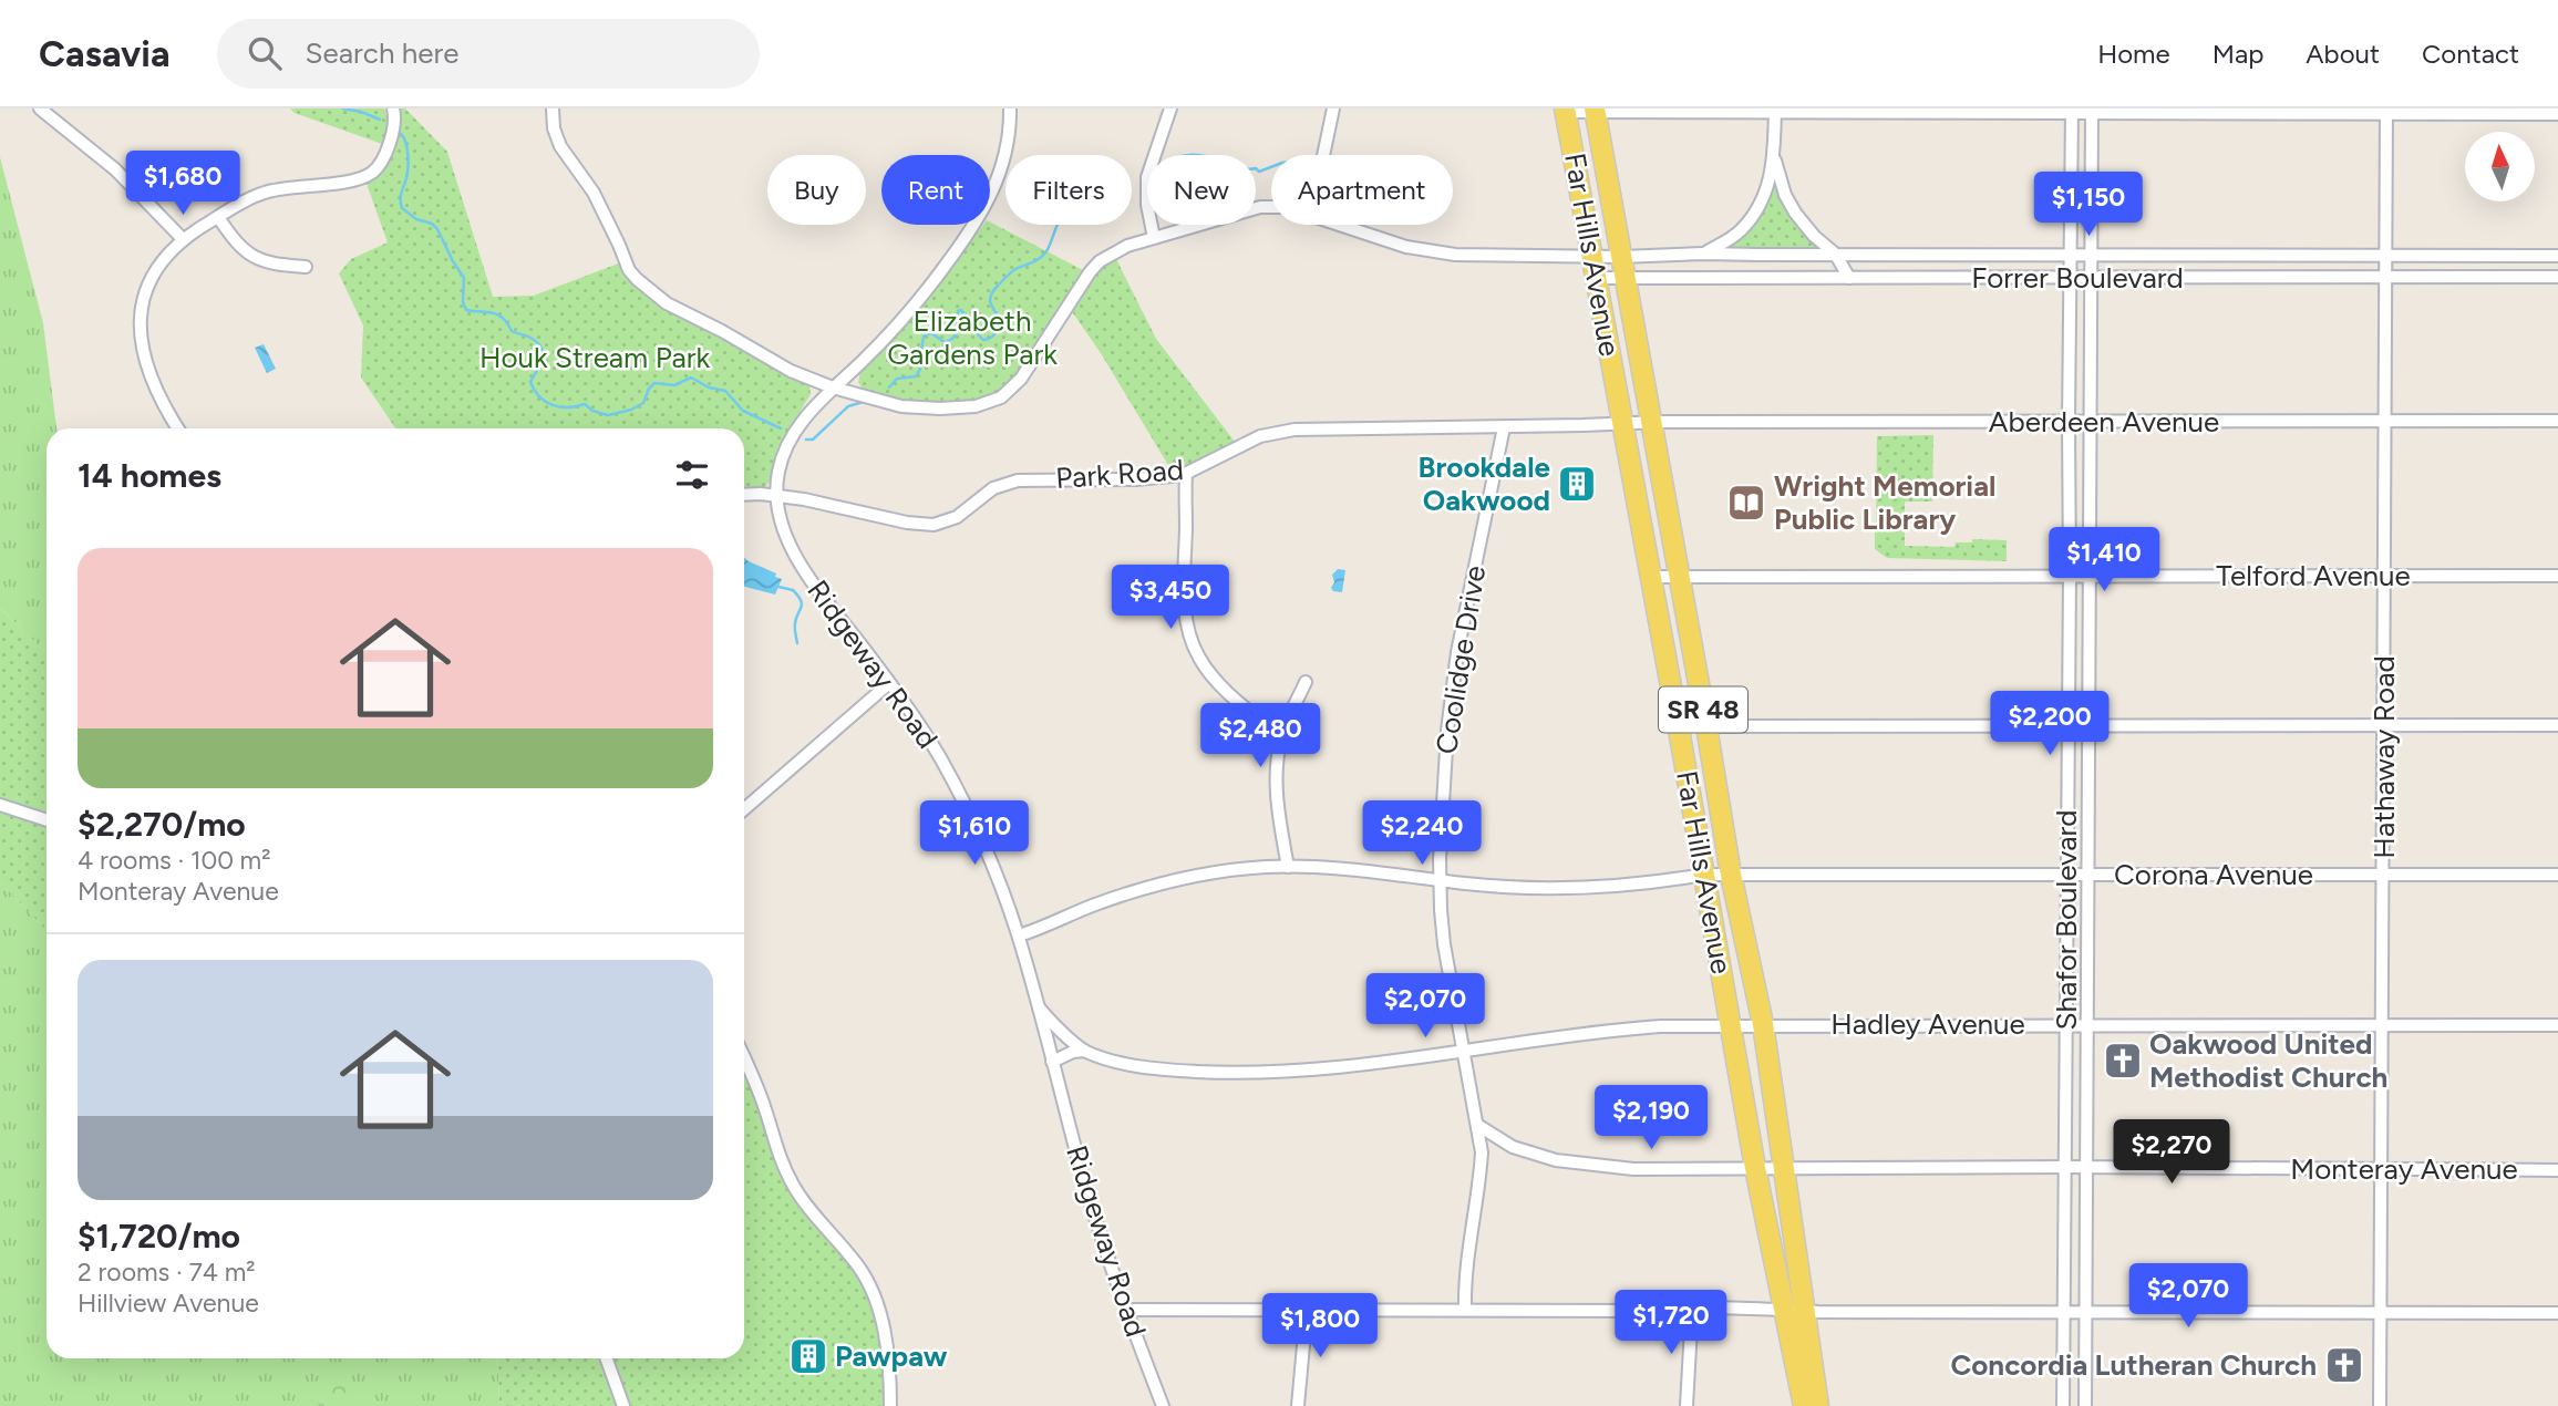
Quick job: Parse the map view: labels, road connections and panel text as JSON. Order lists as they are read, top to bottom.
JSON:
{
  "streets": {
    "main road": ["Far Hills Avenue", "SR 48"],
    "street": [
      "Forrer Boulevard",
      "Aberdeen Avenue",
      "Park Road",
      "Telford Avenue",
      "Coolidge Drive",
      "Ridgeway Road",
      "Hathaway Road",
      "Corona Avenue",
      "Shafor Boulevard",
      "Hadley Avenue",
      "Monteray Avenue"
    ]
  },
  "crossings": [
    ["Far Hills Avenue", "Forrer Boulevard"],
    ["Far Hills Avenue", "Aberdeen Avenue"],
    ["Far Hills Avenue", "Park Road"],
    ["Far Hills Avenue", "Telford Avenue"],
    ["Far Hills Avenue", "Corona Avenue"],
    ["Far Hills Avenue", "Hadley Avenue"],
    ["Far Hills Avenue", "Monteray Avenue"],
    ["Forrer Boulevard", "Ridgeway Road"],
    ["Forrer Boulevard", "Hathaway Road"],
    ["Forrer Boulevard", "Shafor Boulevard"],
    ["Aberdeen Avenue", "Park Road"],
    ["Aberdeen Avenue", "Hathaway Road"],
    ["Aberdeen Avenue", "Shafor Boulevard"],
    ["Park Road", "Coolidge Drive"],
    ["Park Road", "Ridgeway Road"],
    ["Telford Avenue", "Hathaway Road"],
    ["Telford Avenue", "Shafor Boulevard"],
    ["Coolidge Drive", "Corona Avenue"],
    ["Coolidge Drive", "Hadley Avenue"],
    ["Ridgeway Road", "Corona Avenue"],
    ["Hathaway Road", "Corona Avenue"],
    ["Hathaway Road", "Hadley Avenue"],
    ["Hathaway Road", "Monteray Avenue"],
    ["Corona Avenue", "Shafor Boulevard"],
    ["Shafor Boulevard", "Hadley Avenue"],
    ["Shafor Boulevard", "Monteray Avenue"]
  ],
  "parks": ["Elizabeth Gardens Park", "Houk Stream Park"],
  "places": {
    "building": ["Brookdale Oakwood", "Pawpaw"],
    "library": ["Wright Memorial Public Library"],
    "church": ["Oakwood United Methodist Church", "Concordia Lutheran Church"]
  },
  "north": "top",
  "page": {
    "header": "Casavia",
    "search": "Search here",
    "nav": [
      "Home",
      "Map",
      "About",
      "Contact"
    ],
    "price": [
      "$1,680",
      "$1,150",
      "$1,410",
      "$3,450",
      "$2,200",
      "$2,480",
      "$1,610",
      "$2,240",
      "$2,070",
      "$2,190",
      "$2,270",
      "$2,070",
      "$1,720",
      "$1,800"
    ],
    "chip": [
      "Buy",
      "Rent",
      "Filters",
      "New",
      "Apartment"
    ],
    "heading": "14 homes",
    "list": [
      {
        "name": "$2,270/mo",
        "note": "4 rooms · 100 m² · Monteray Avenue"
      },
      {
        "name": "$1,720/mo",
        "note": "2 rooms · 74 m² · Hillview Avenue"
      }
    ]
  }
}
